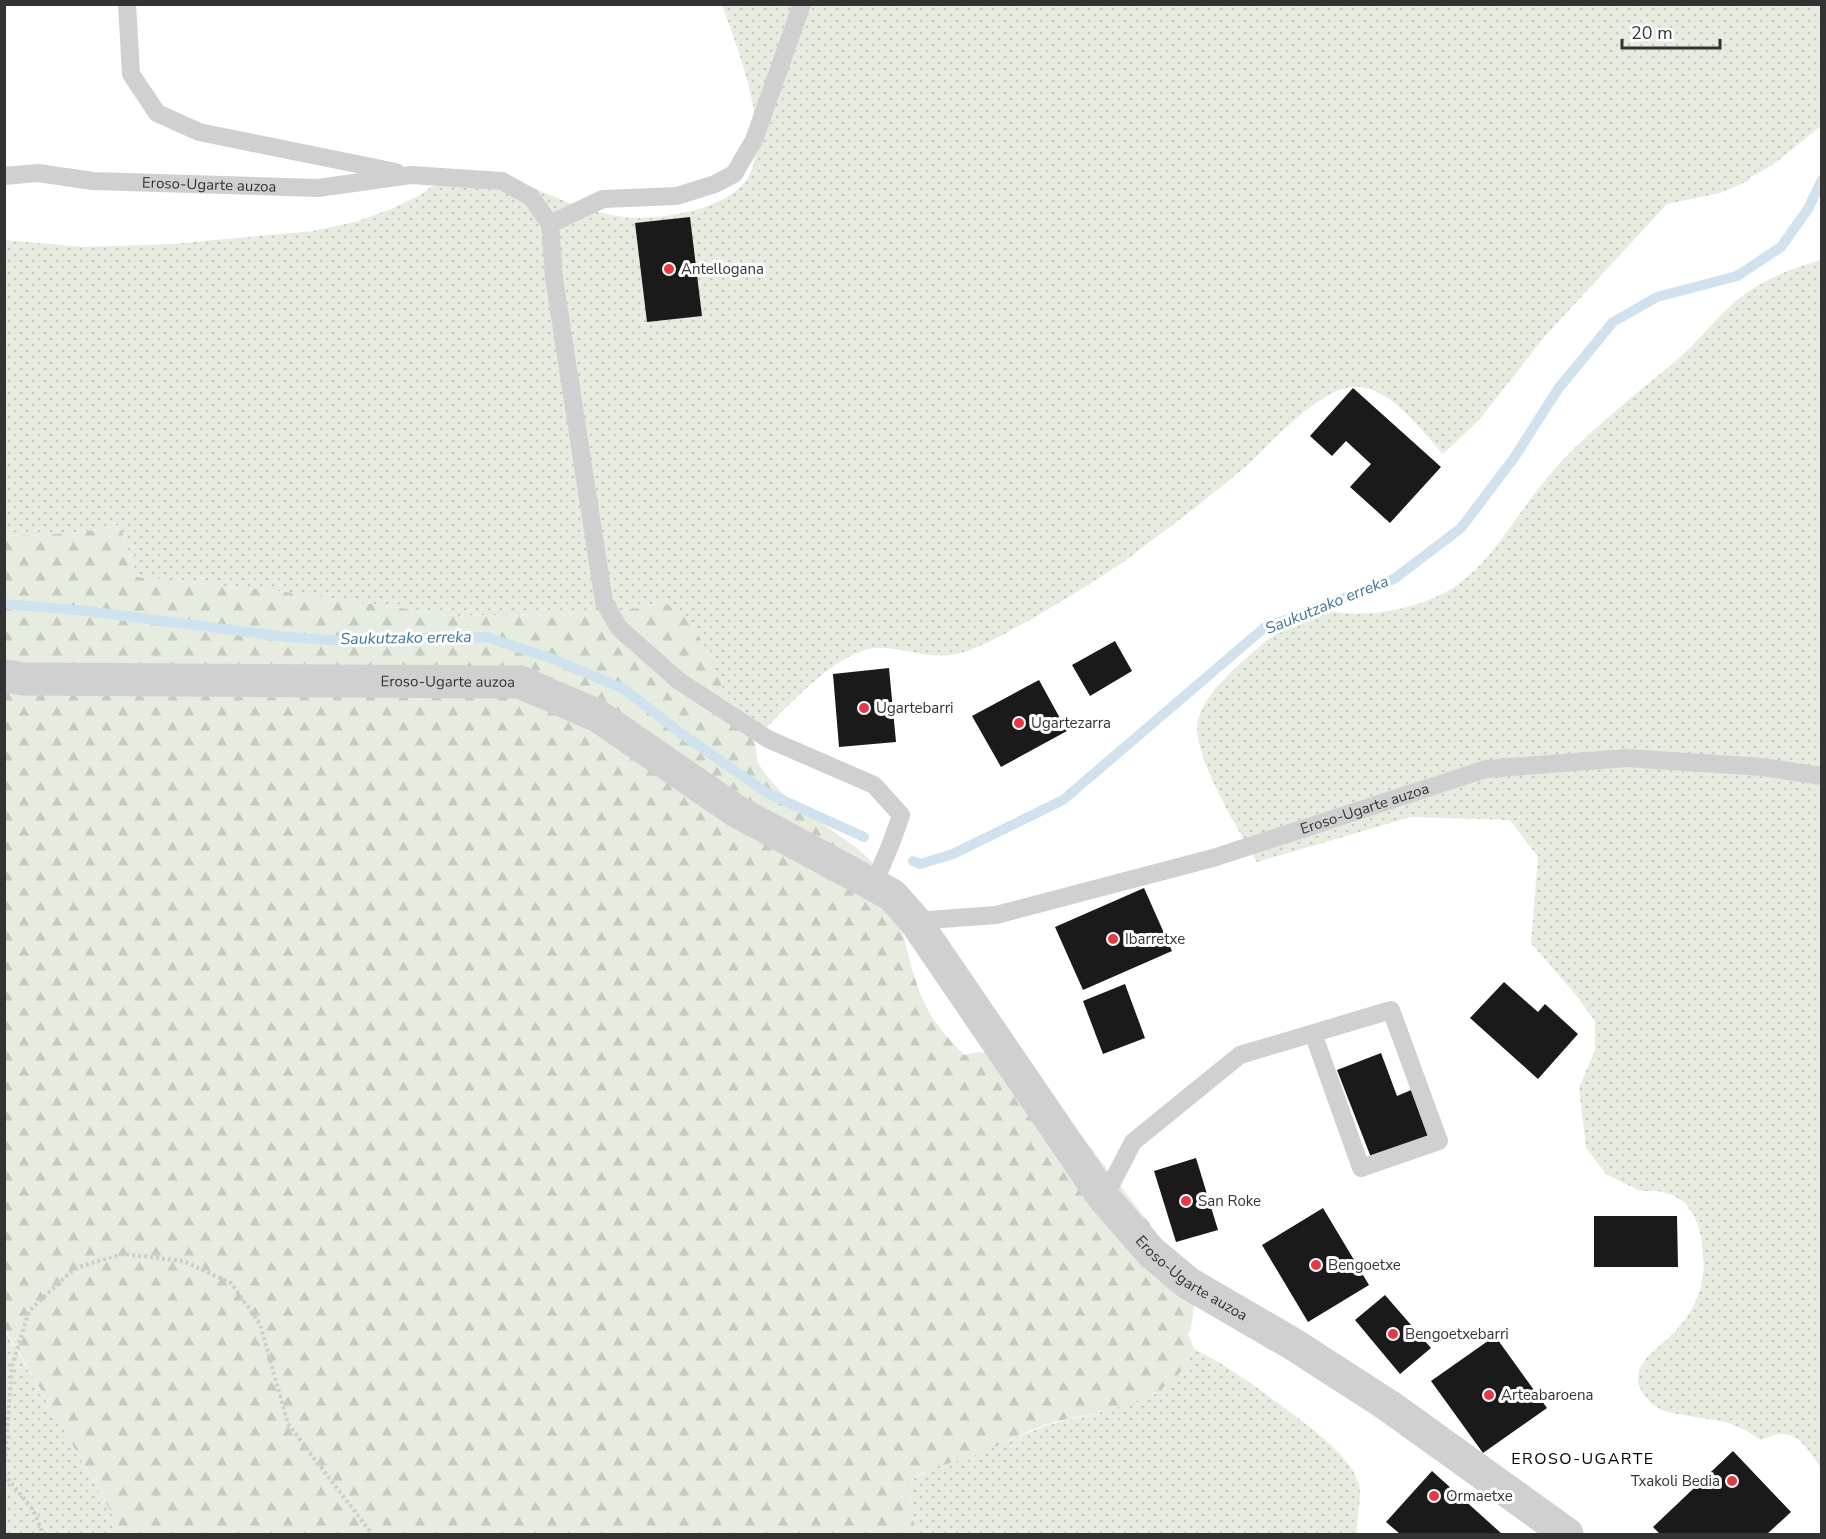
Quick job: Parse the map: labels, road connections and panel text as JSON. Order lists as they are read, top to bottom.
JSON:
{
  "streets": {
    "street": ["Eroso-Ugarte auzoa"]
  },
  "districts": ["EROSO-UGARTE"],
  "water": ["Saukutzako erreka"],
  "places": [
    "Antellogana",
    "Ugartebarri",
    "Ugartezarra",
    "Ibarretxe",
    "San Roke",
    "Bengoetxe",
    "Bengoetxebarri",
    "Arteabaroena",
    "Txakoli Bedia",
    "Ormaetxe"
  ],
  "scale_bar": "20 m"
}
